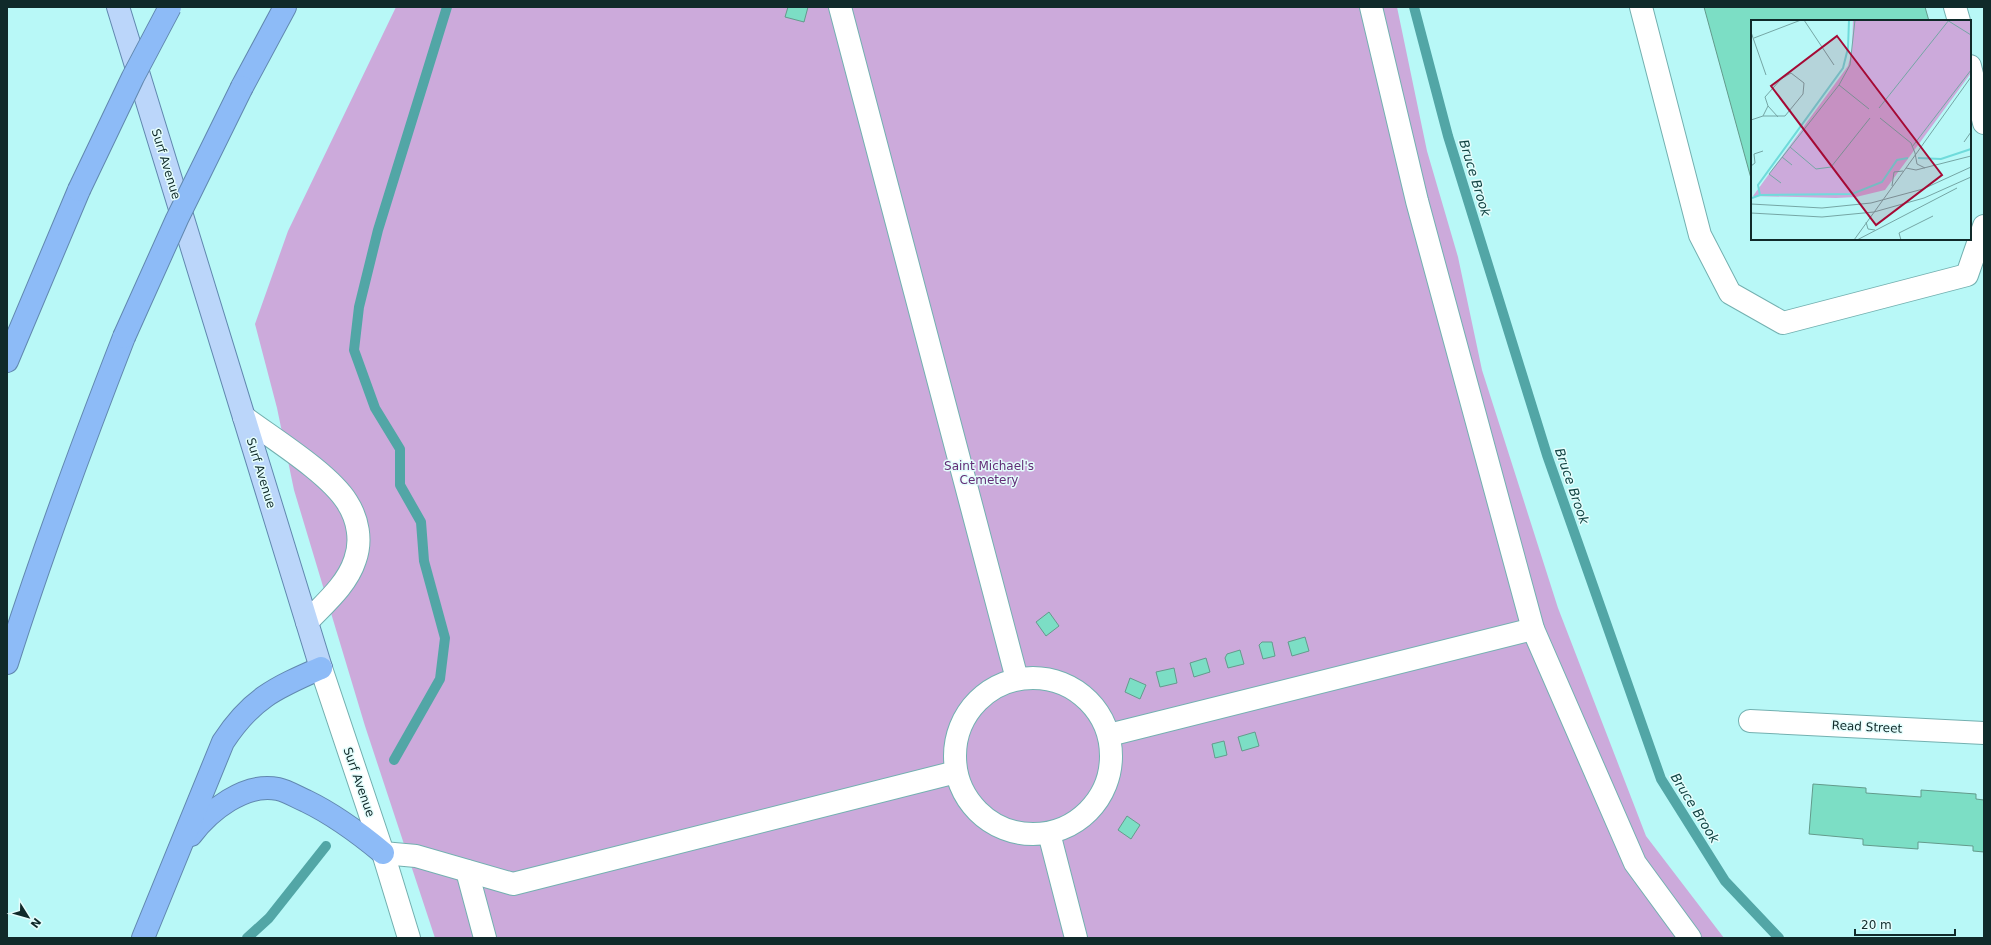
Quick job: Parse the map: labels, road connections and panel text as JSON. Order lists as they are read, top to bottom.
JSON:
{
  "streets": {
    "main road": ["Surf Avenue"],
    "street": ["Read Street"]
  },
  "water": ["Bruce Brook"],
  "parks": ["Saint Michael's Cemetery"],
  "scale_bar": "20 m",
  "north": "bottom right"
}
